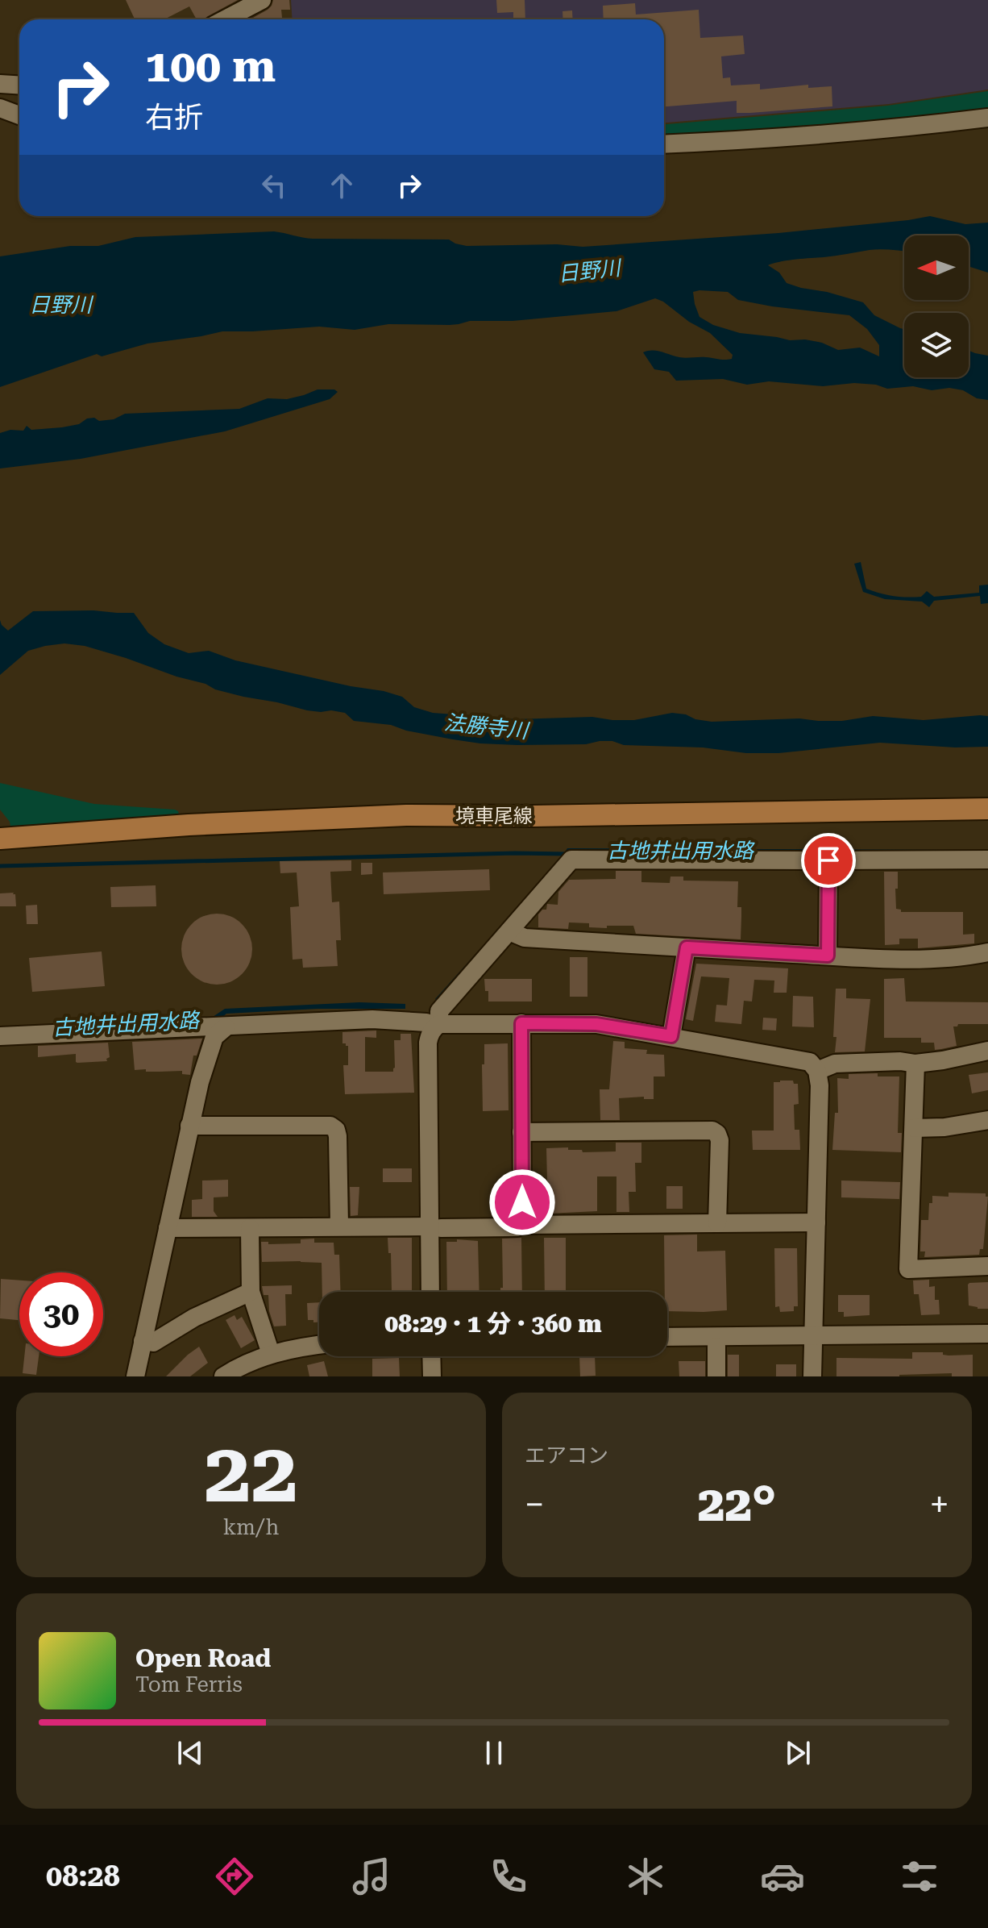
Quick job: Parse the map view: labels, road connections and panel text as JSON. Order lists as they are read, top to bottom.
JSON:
{
  "streets": {
    "main road": ["境車尾線"]
  },
  "water": ["日野川", "法勝寺川", "古地井出用水路"],
  "north": "left",
  "page": {
    "turn": ["100 m", "右折"],
    "limit": "30",
    "trip": "08:29 · 1 分 · 360 m",
    "tile": [
      ["22", "km/h"],
      "エアコン"
    ],
    "heat": ["−", "22°", "+"],
    "song": ["Open Road", "Tom Ferris"],
    "tabs": "08:28"
  }
}
